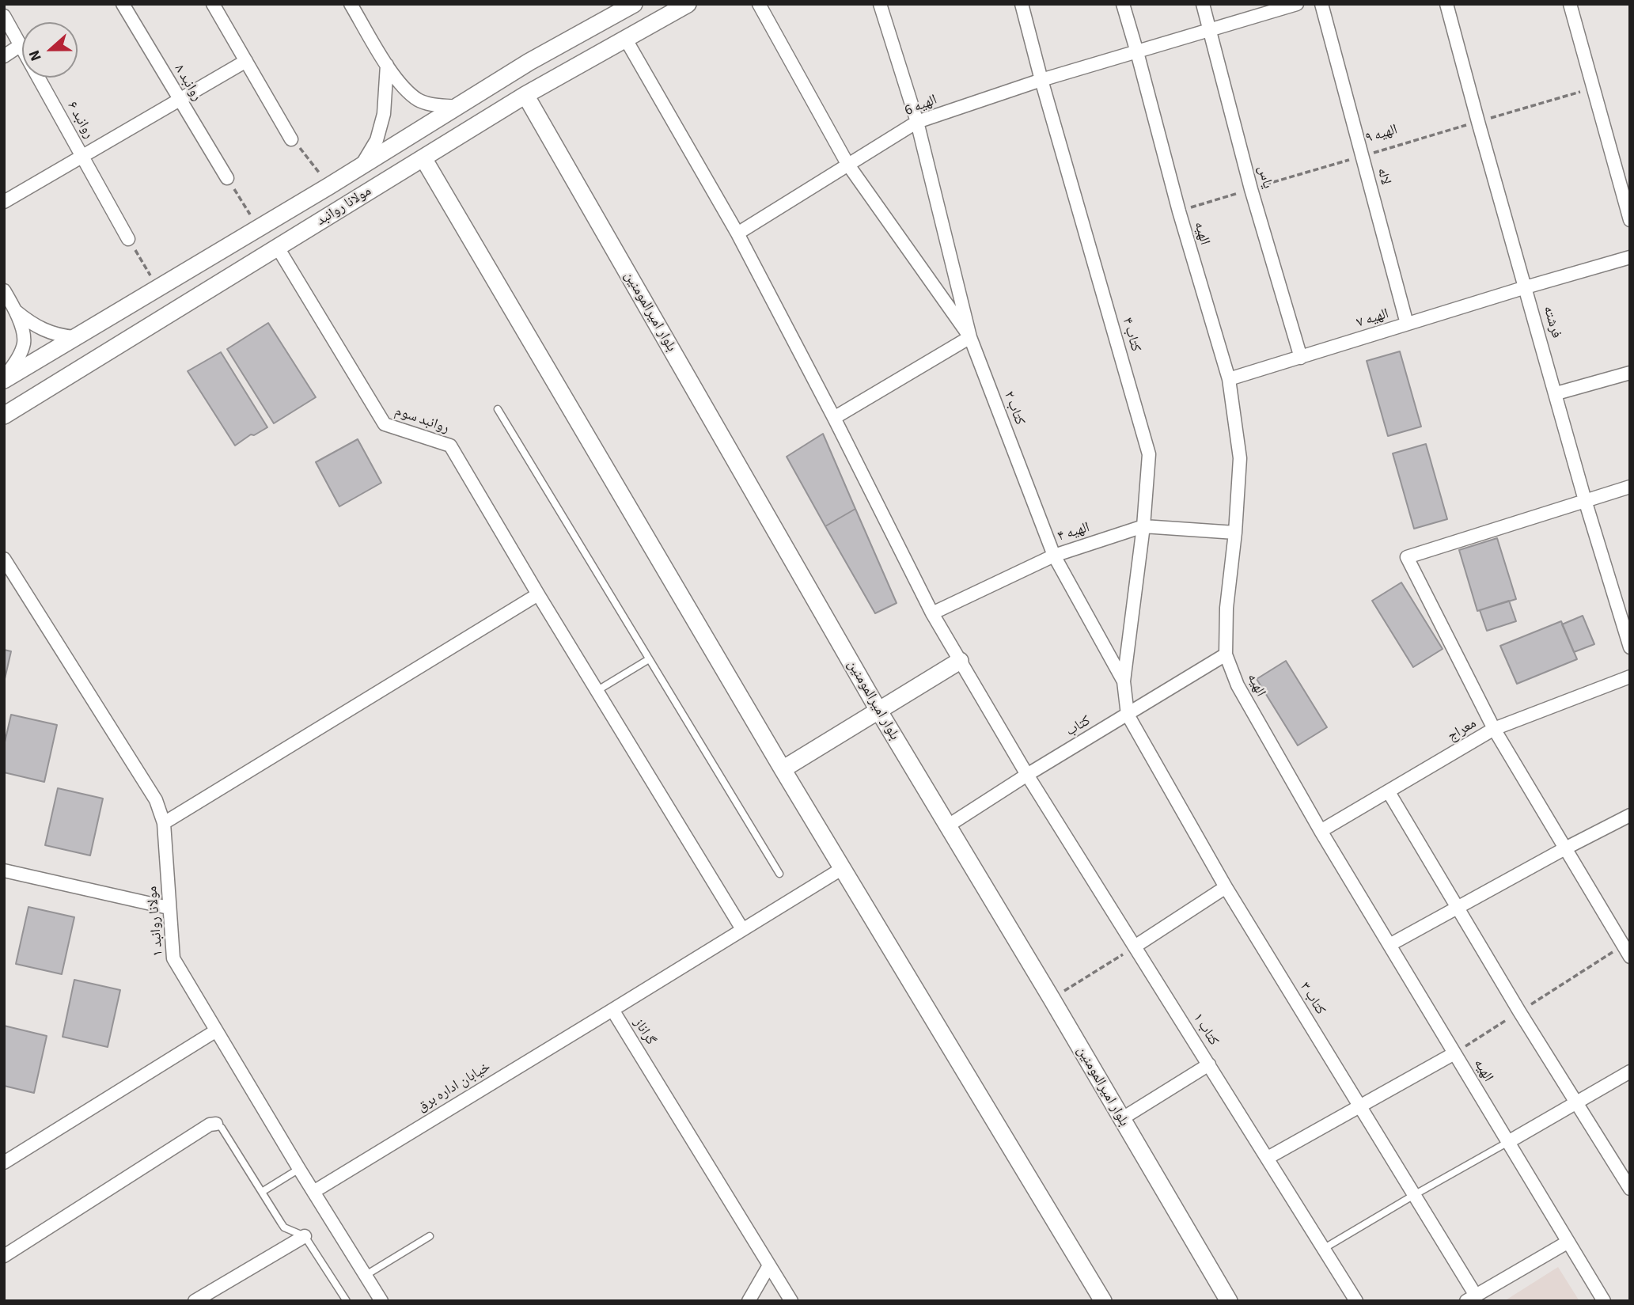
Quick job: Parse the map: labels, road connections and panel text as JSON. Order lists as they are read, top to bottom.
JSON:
{
  "streets": {
    "street": [
      "روانبد ۸",
      "الهیه 6",
      "روانبد ۶",
      "لاله",
      "یاس",
      "مولانا روانبد",
      "الهیه",
      "بلوار امیرالمومنین",
      "الهیه ۷",
      "فرشته",
      "کتاب ۴",
      "کتاب ۲",
      "روانبد سوم",
      "الهیه ۴",
      "کتاب",
      "معراج",
      "مولانا روانبد ۱",
      "کتاب ۳",
      "کتاب ۱",
      "گراناز",
      "خیابان اداره برق"
    ],
    "path": ["الهیه ۹"]
  },
  "crossings": [
    ["الهیه 6", "الهیه"],
    ["الهیه 6", "کتاب ۴"],
    ["الهیه 6", "کتاب ۲"],
    ["الهیه 6", "کتاب ۱"],
    ["الهیه ۹", "لاله"],
    ["الهیه ۹", "یاس"],
    ["الهیه ۹", "الهیه"],
    ["الهیه ۹", "فرشته"],
    ["لاله", "الهیه ۷"],
    ["یاس", "الهیه ۷"],
    ["مولانا روانبد", "بلوار امیرالمومنین"],
    ["مولانا روانبد", "روانبد سوم"],
    ["مولانا روانبد", "کتاب ۱"],
    ["الهیه", "الهیه ۷"],
    ["الهیه", "الهیه ۴"],
    ["الهیه", "کتاب"],
    ["الهیه", "معراج"],
    ["بلوار امیرالمومنین", "کتاب"],
    ["الهیه ۷", "فرشته"],
    ["کتاب ۴", "کتاب ۲"],
    ["کتاب ۴", "الهیه ۴"],
    ["کتاب ۲", "الهیه ۴"],
    ["الهیه ۴", "کتاب ۱"],
    ["کتاب", "کتاب ۳"],
    ["کتاب", "کتاب ۱"],
    ["مولانا روانبد ۱", "خیابان اداره برق"],
    ["گراناز", "خیابان اداره برق"]
  ],
  "north": "left"
}
